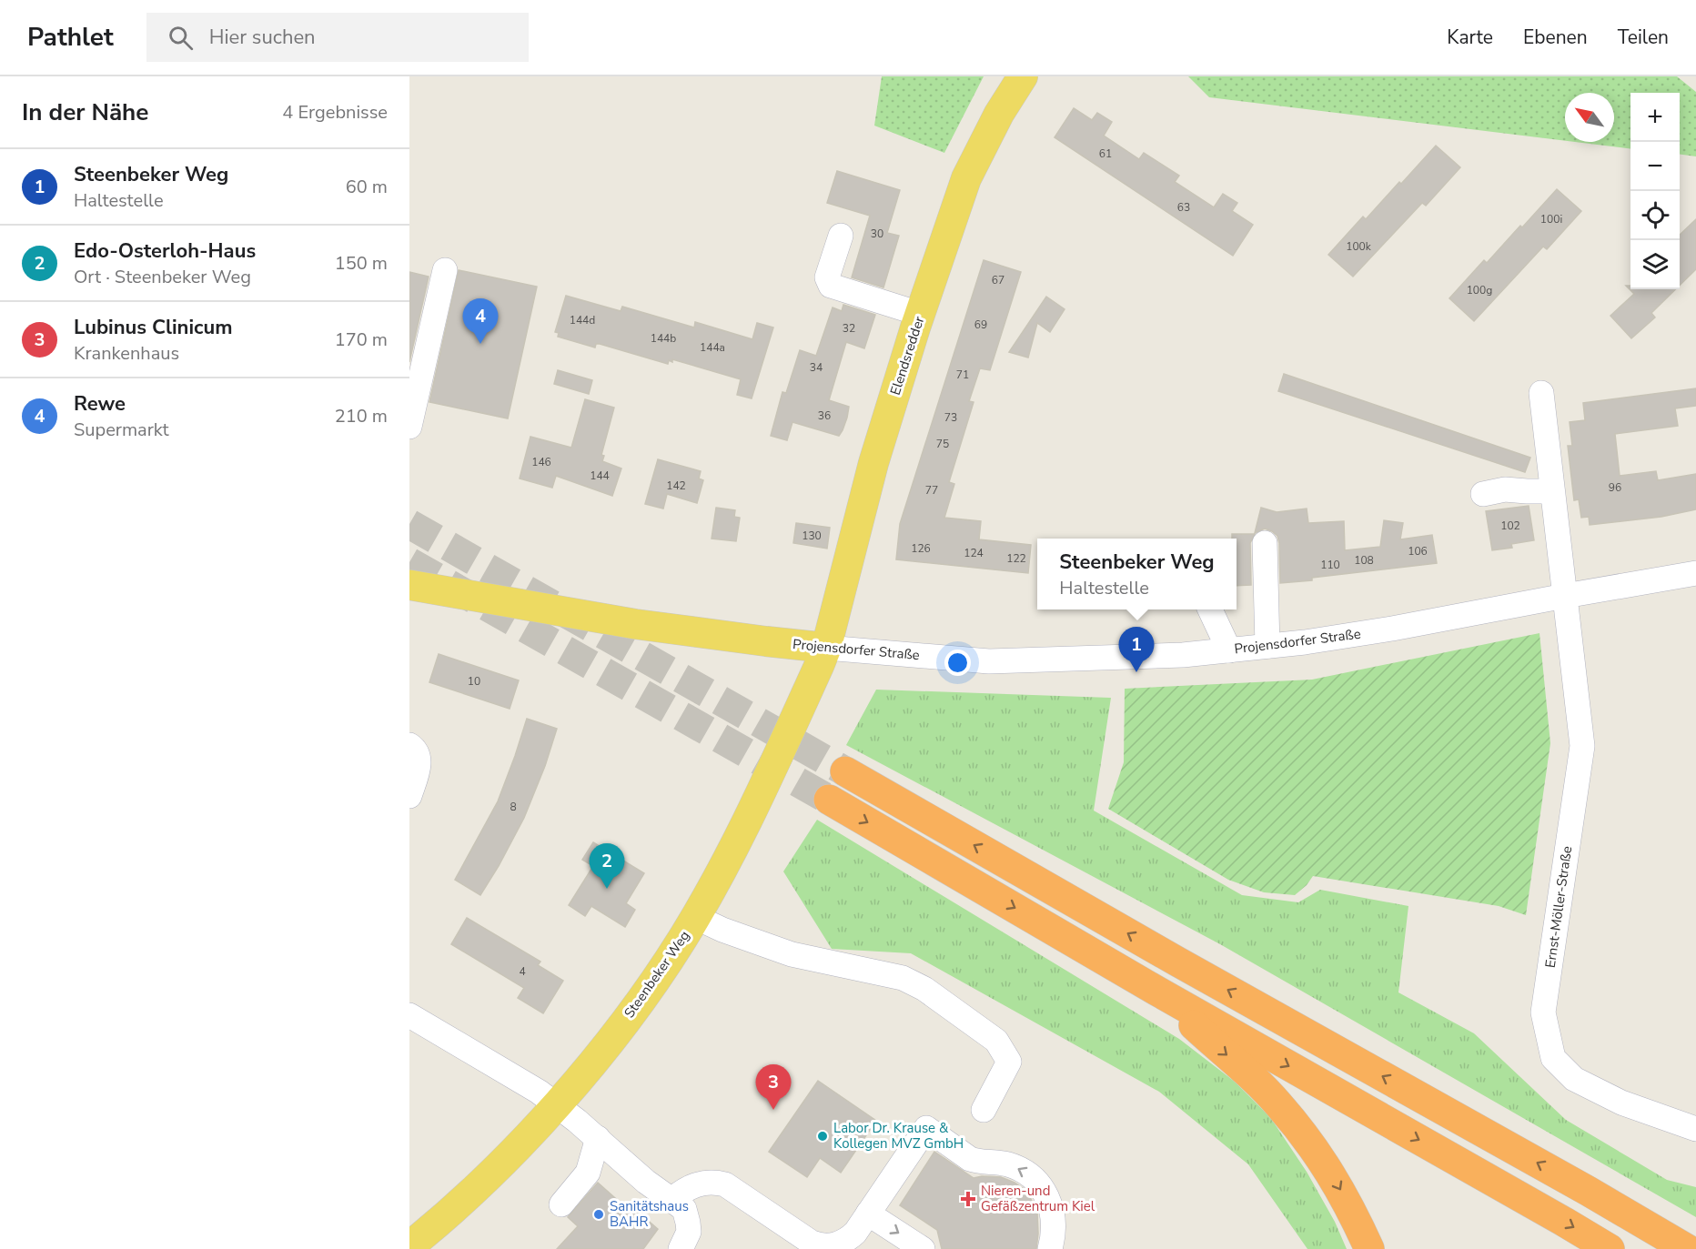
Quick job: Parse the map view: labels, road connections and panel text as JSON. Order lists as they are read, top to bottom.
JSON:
{
  "streets": {
    "main road": ["Elendsredder", "Projensdorfer Straße", "Steenbeker Weg"],
    "street": ["Ernst-Möller-Straße"]
  },
  "crossings": [
    ["Elendsredder", "Projensdorfer Straße"],
    ["Elendsredder", "Steenbeker Weg"],
    ["Projensdorfer Straße", "Ernst-Möller-Straße"],
    ["Projensdorfer Straße", "Steenbeker Weg"]
  ],
  "places": {
    "other": ["Labor Dr. Krause & Kollegen MVZ GmbH", "Sanitätshaus BAHR"],
    "health": ["Nieren-und Gefäßzentrum Kiel"]
  },
  "house_numbers": [
    "61",
    "63",
    "100i",
    "30",
    "100k",
    "67",
    "100g",
    "144d",
    "69",
    "32",
    "144b",
    "144a",
    "34",
    "71",
    "36",
    "73",
    "75",
    "146",
    "144",
    "142",
    "96",
    "77",
    "102",
    "130",
    "126",
    "106",
    "124",
    "122",
    "108",
    "110",
    "10",
    "8",
    "4"
  ],
  "north": "top left",
  "page": {
    "header": "Pathlet",
    "search": "Hier suchen",
    "nav": ["Karte", "Ebenen", "Teilen"],
    "heading": ["In der Nähe", "4 Ergebnisse"],
    "map_buttons": ["+", "−"],
    "list": [
      {
        "mark": "1",
        "name": "Steenbeker Weg",
        "note": "Haltestelle",
        "value": "60 m"
      },
      {
        "mark": "2",
        "name": "Edo-Osterloh-Haus",
        "note": "Ort · Steenbeker Weg",
        "value": "150 m"
      },
      {
        "mark": "3",
        "name": "Lubinus Clinicum",
        "note": "Krankenhaus",
        "value": "170 m"
      },
      {
        "mark": "4",
        "name": "Rewe",
        "note": "Supermarkt",
        "value": "210 m"
      }
    ],
    "pins": [
      "4",
      "1",
      "2",
      "3"
    ],
    "popup": ["Steenbeker Weg", "Haltestelle"]
  }
}
